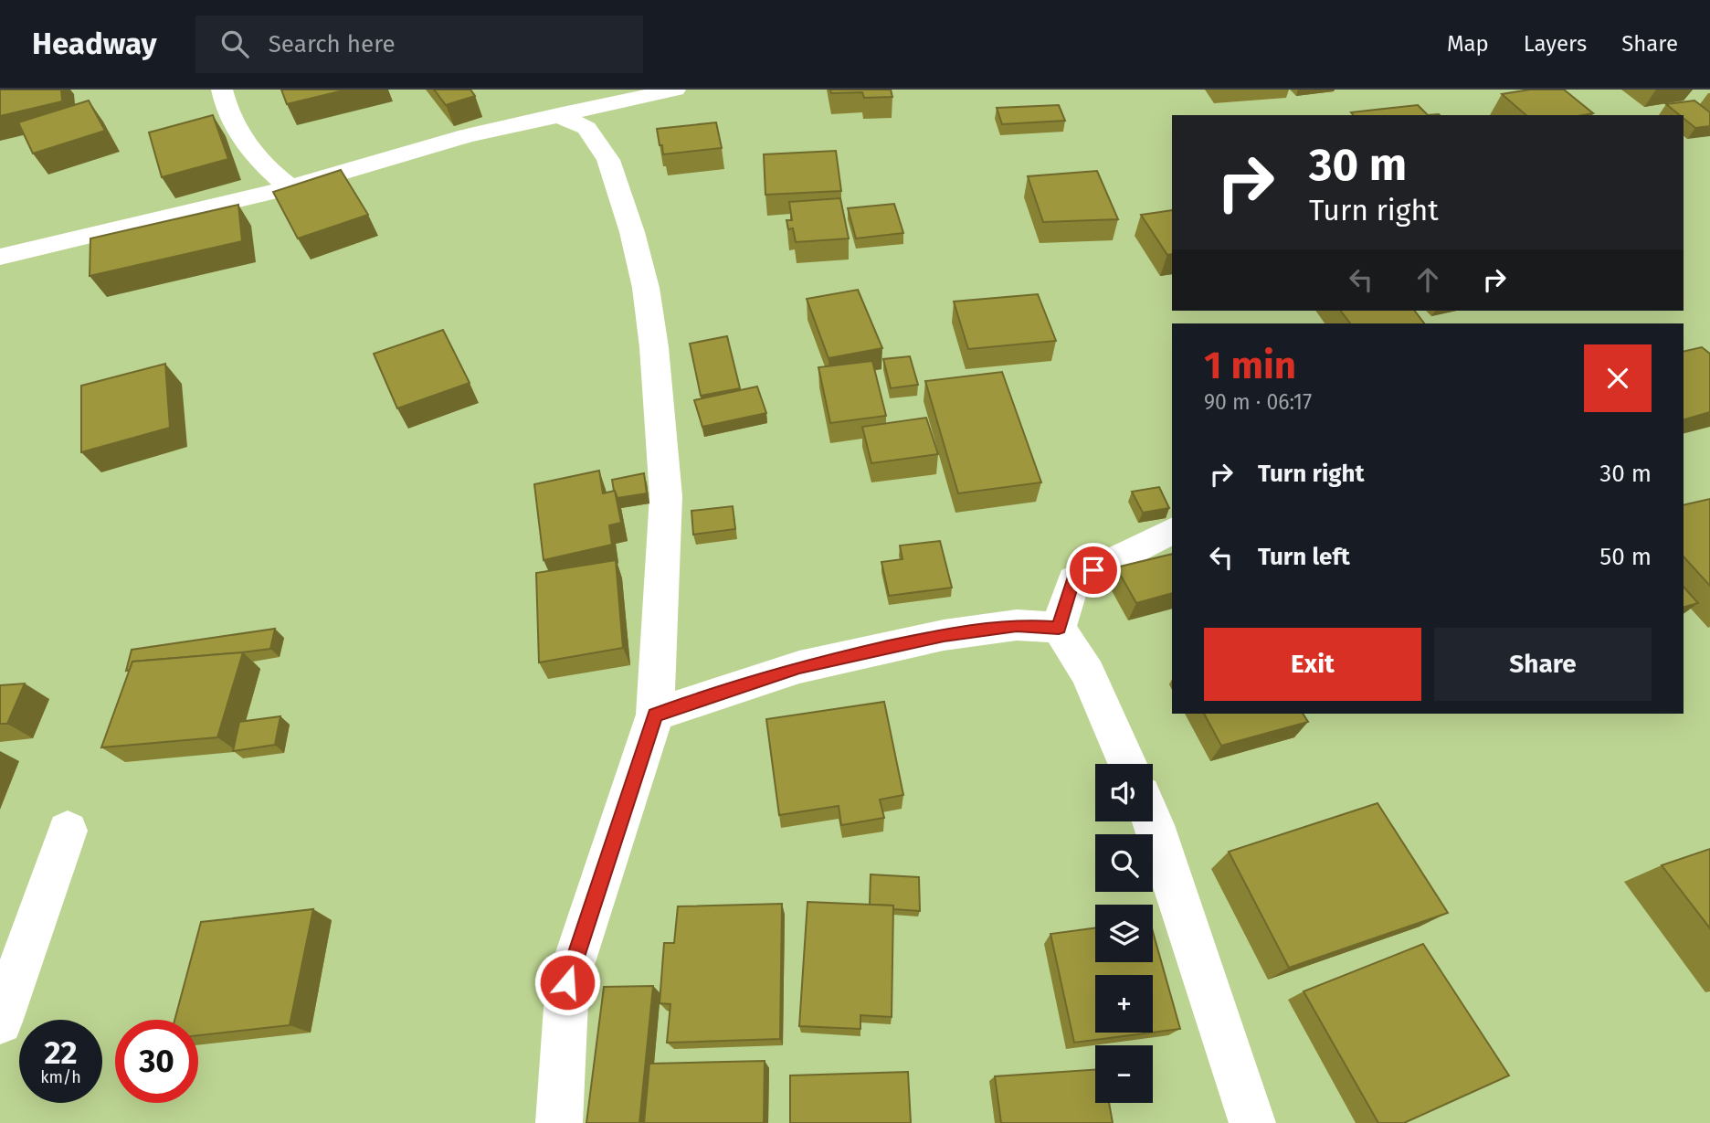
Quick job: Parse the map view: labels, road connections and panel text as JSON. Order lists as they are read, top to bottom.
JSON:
{
  "page": {
    "header": "Headway",
    "search": "Search here",
    "nav": ["Map", "Layers", "Share"],
    "turn": ["30 m", "Turn right"],
    "heading": ["1 min", "90 m · 06:17"],
    "list": [
      {
        "name": "Turn right",
        "value": "30 m"
      },
      {
        "name": "Turn left",
        "value": "50 m"
      }
    ],
    "buttons": ["Exit", "Share"],
    "map_buttons": ["+", "−"],
    "speed": "22 km/h",
    "limit": "30"
  }
}
